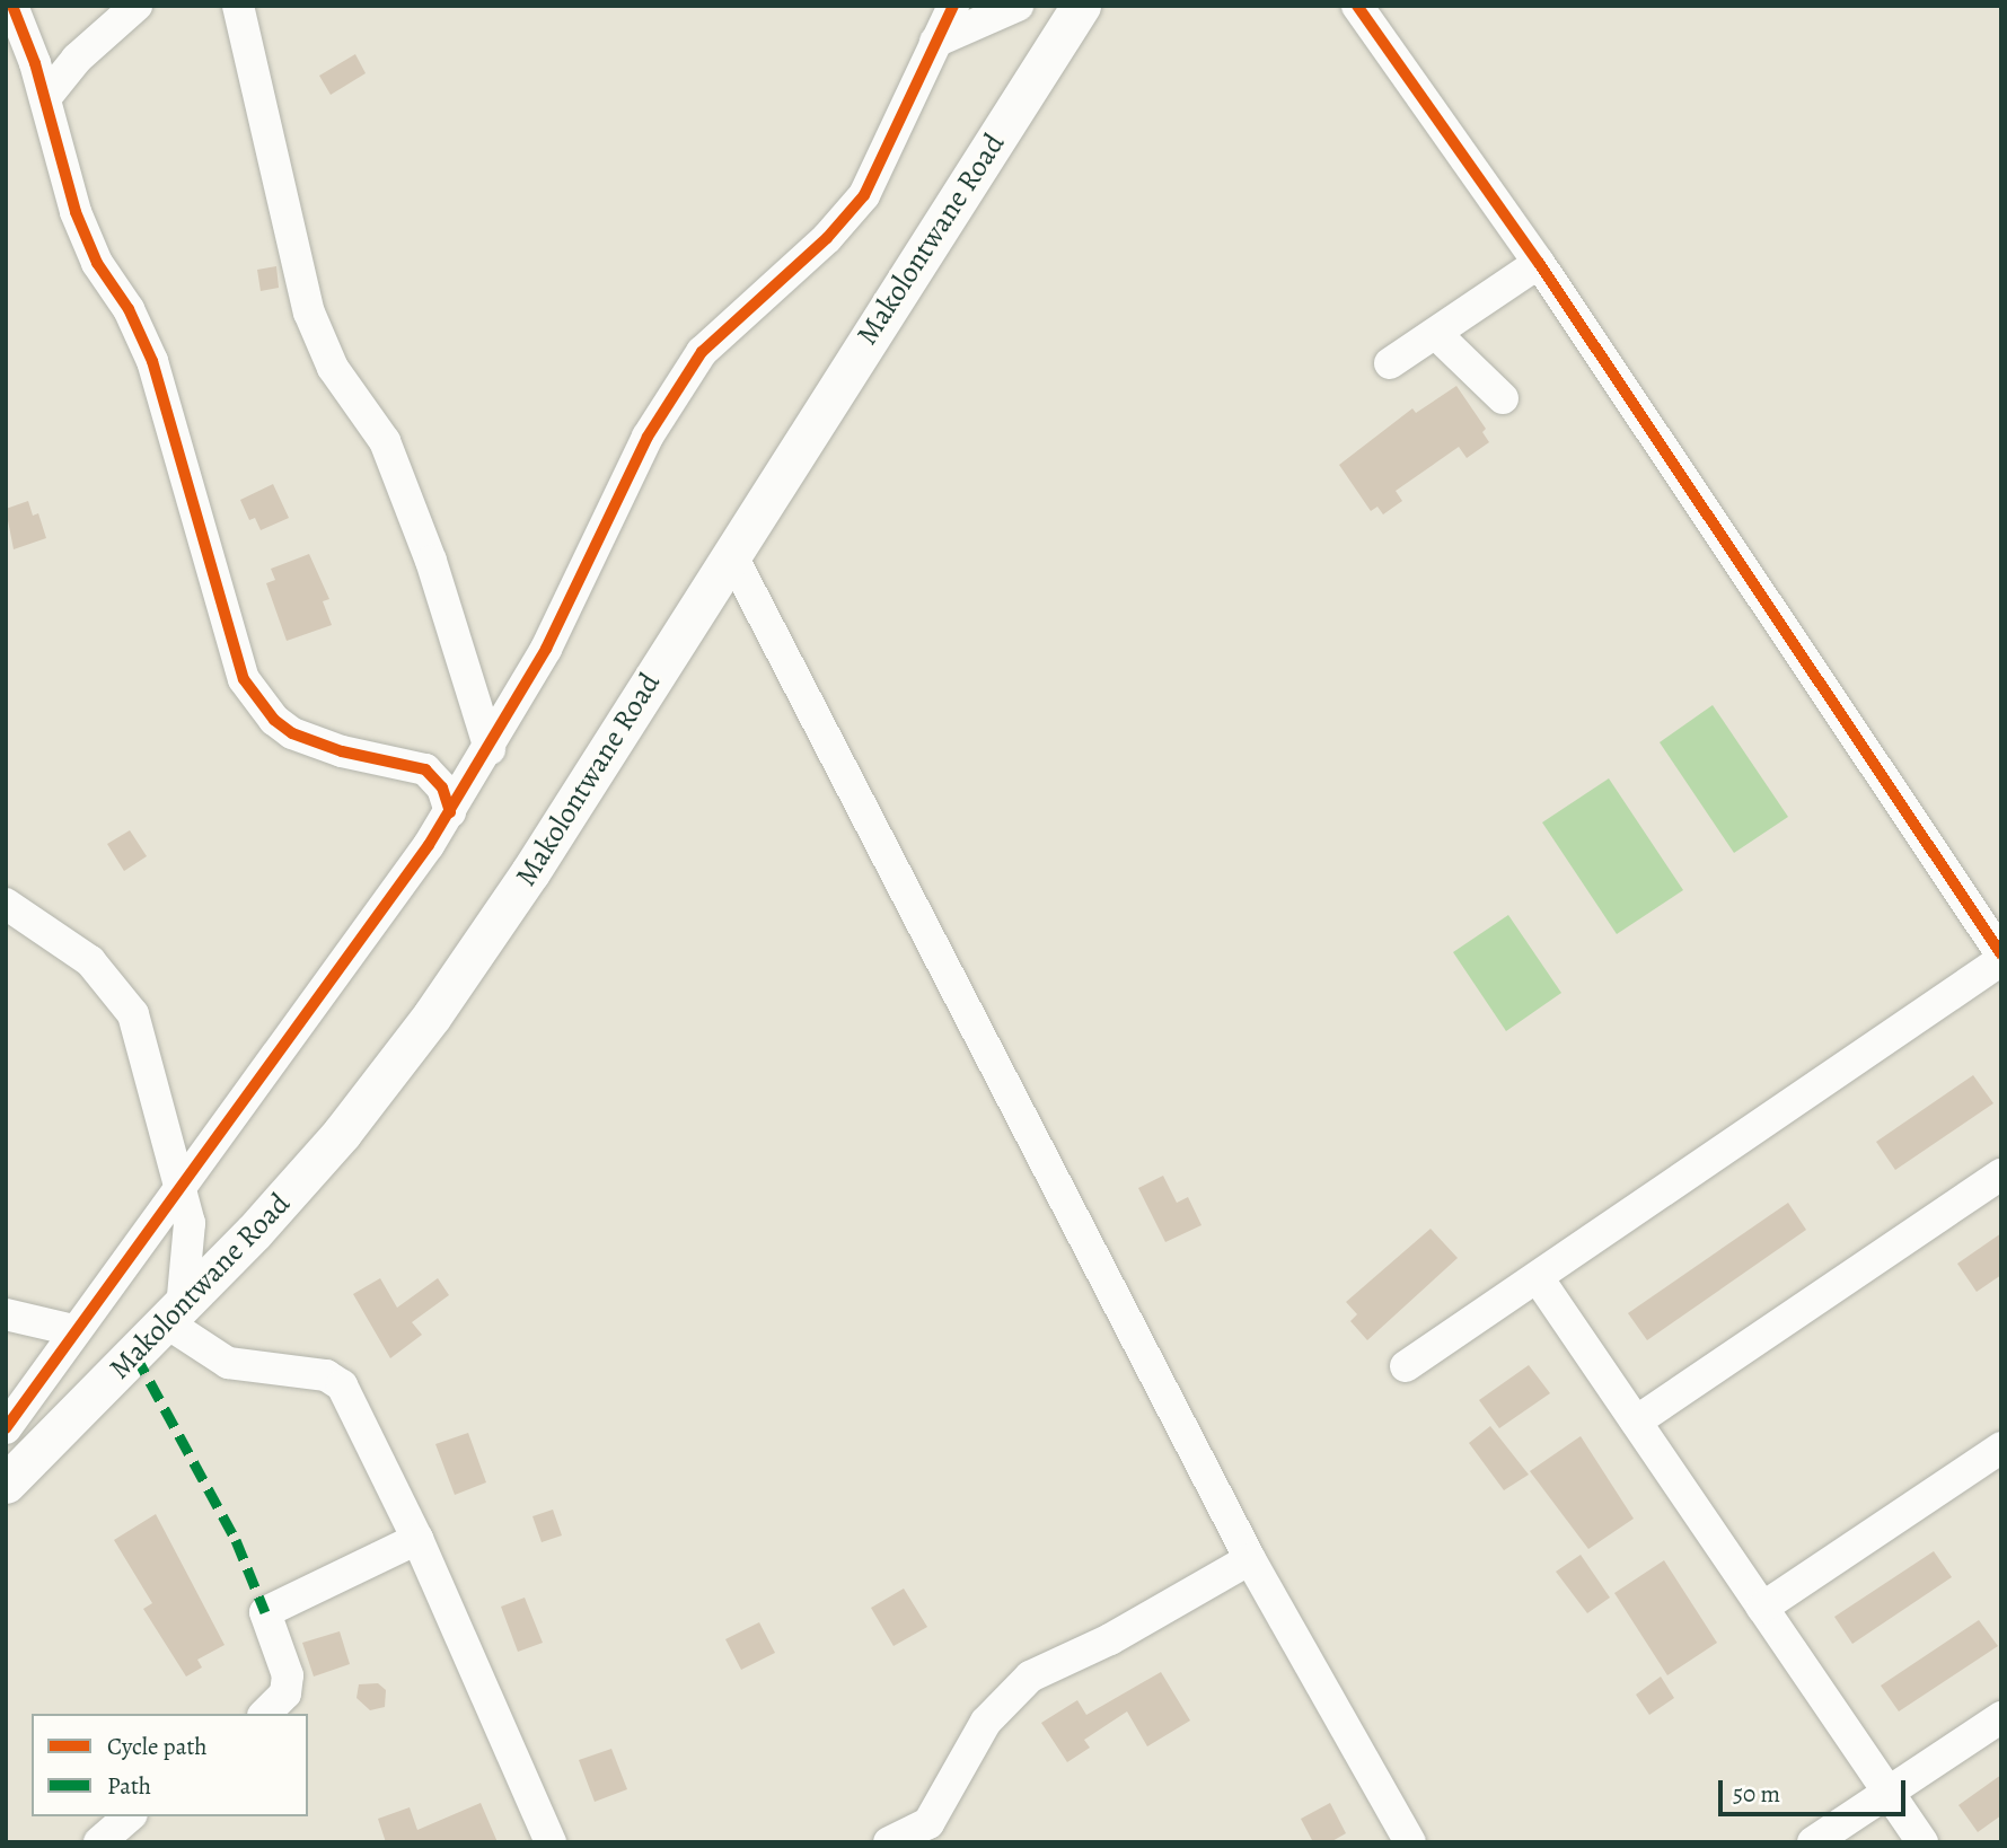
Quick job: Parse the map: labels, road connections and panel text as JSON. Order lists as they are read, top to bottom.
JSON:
{
  "streets": {
    "main road": ["Makolontwane Road"]
  },
  "legend": ["Cycle path", "Path"],
  "scale_bar": "50 m"
}
